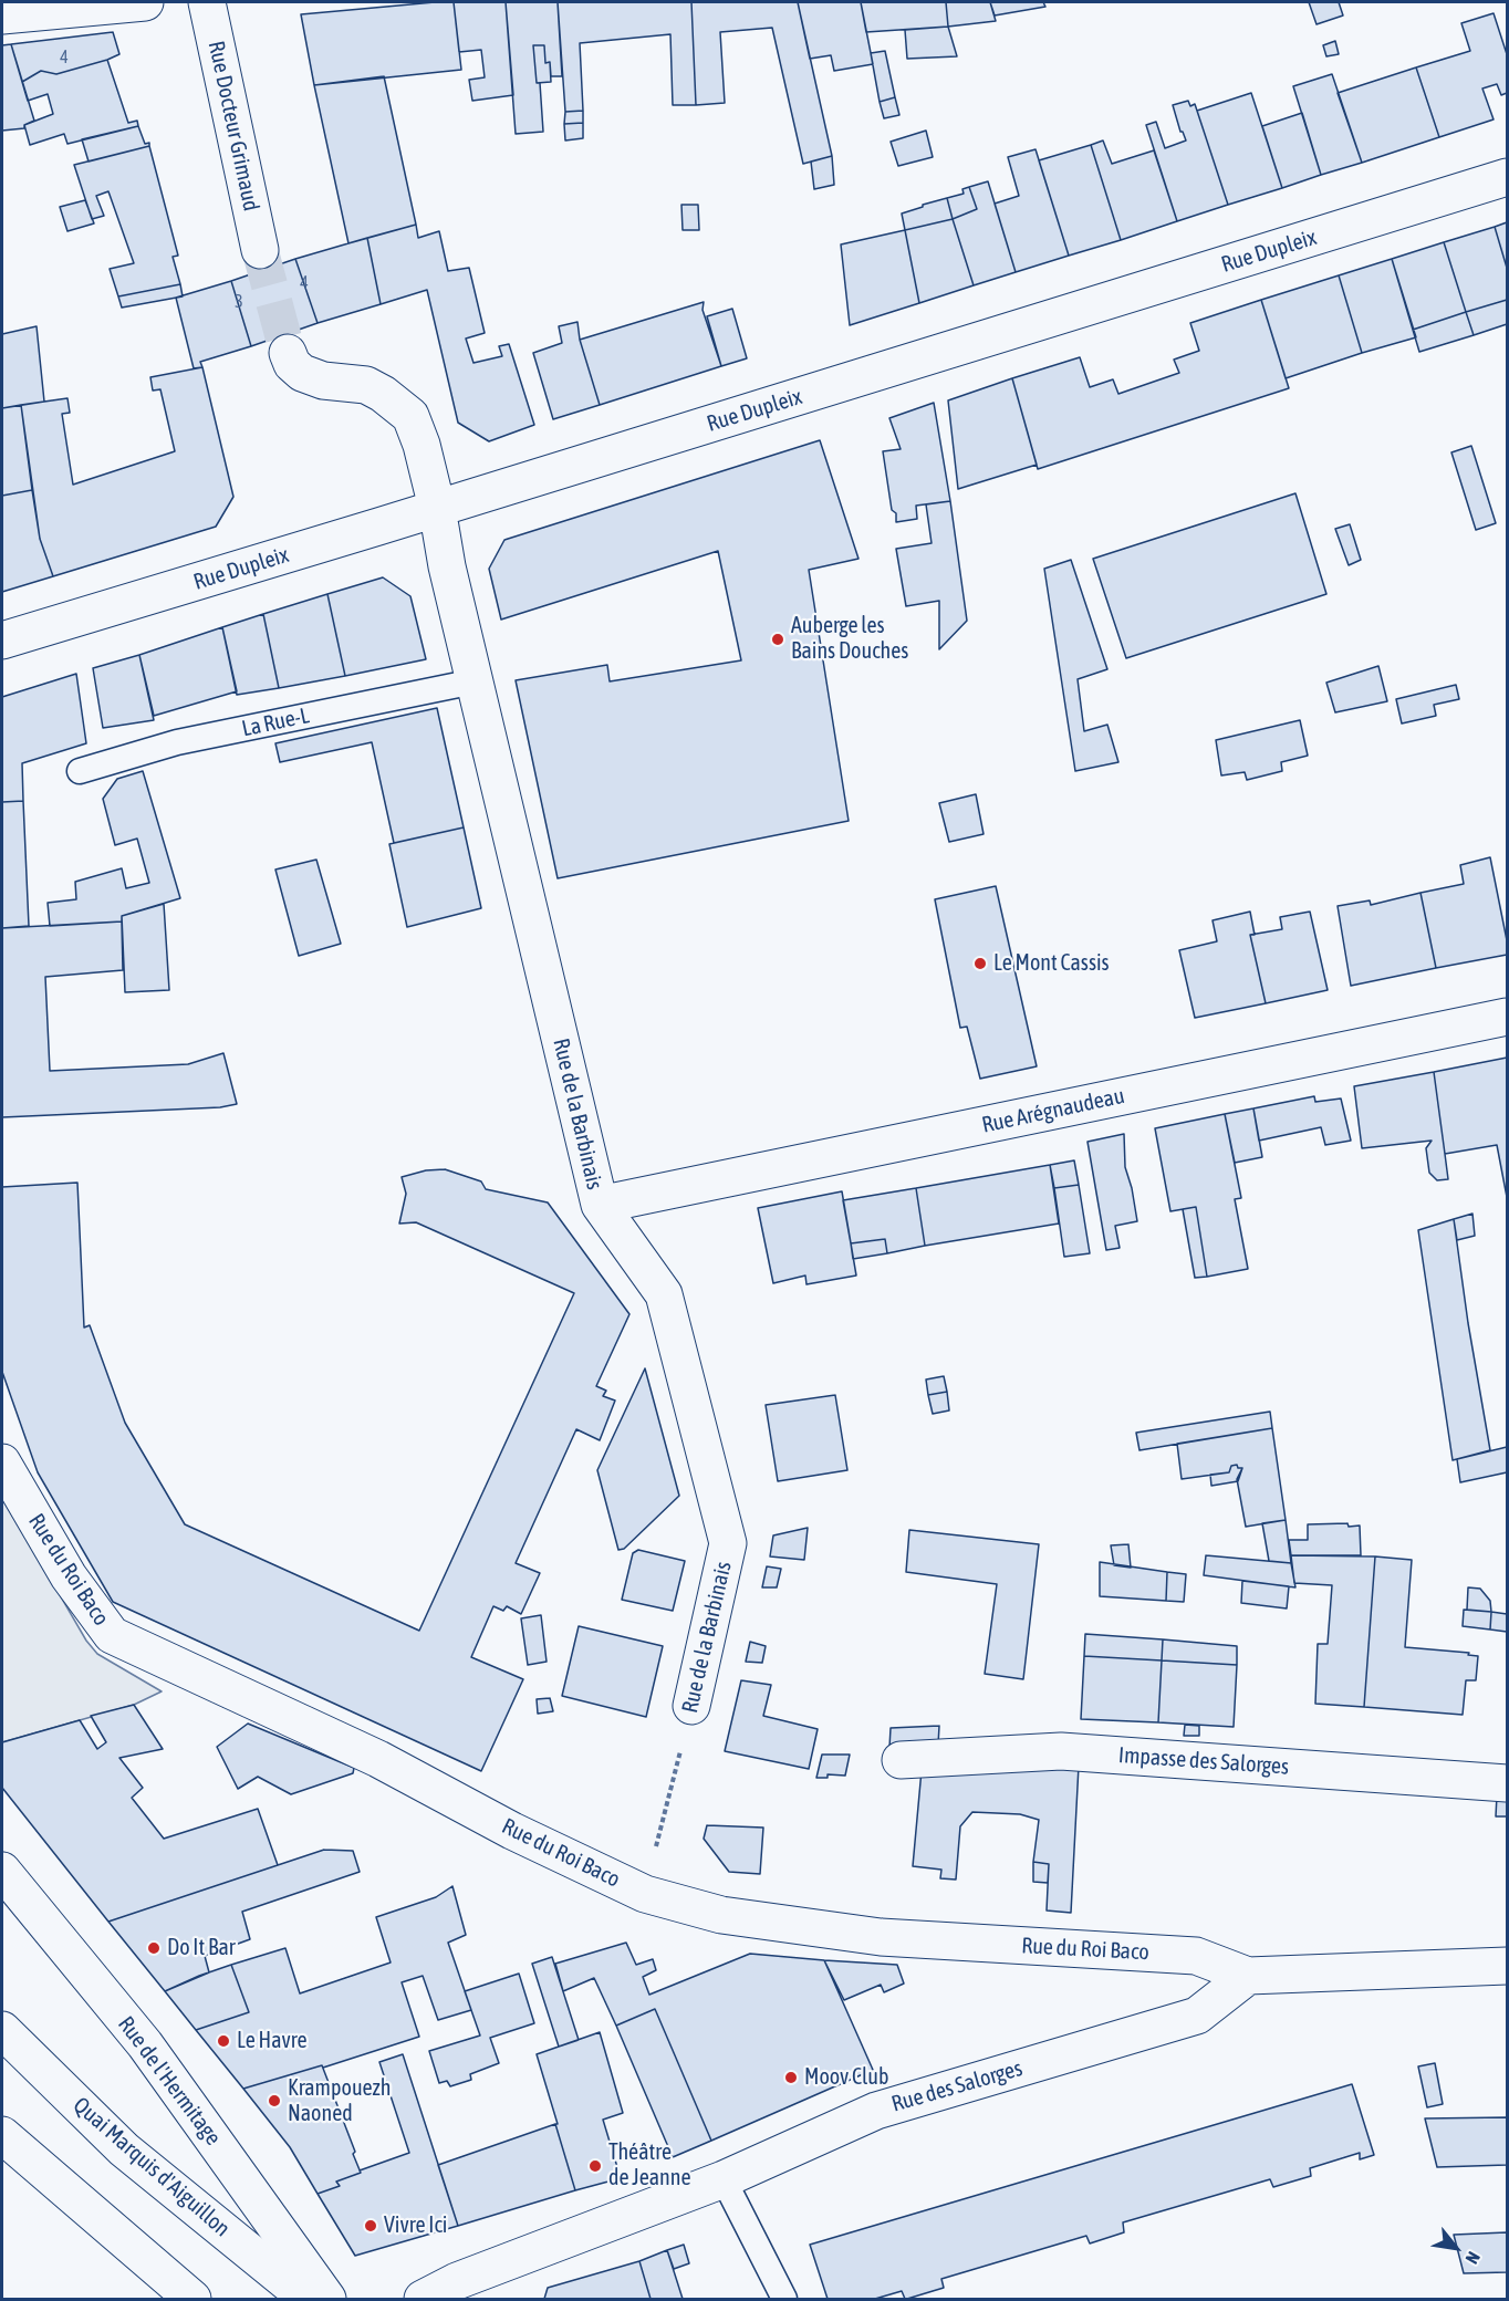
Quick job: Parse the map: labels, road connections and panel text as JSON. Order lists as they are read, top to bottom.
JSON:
{
  "streets": {
    "street": [
      "Rue Docteur Grimaud",
      "Rue Dupleix",
      "Rue Arégnaudeau",
      "Rue de la Barbinais",
      "Rue du Roi Baco",
      "Impasse des Salorges",
      "Rue de l'Hermitage",
      "Rue des Salorges",
      "Quai Marquis d'Aiguillon"
    ],
    "lane": ["La Rue-L"]
  },
  "crossings": [
    ["Rue Dupleix", "Rue de la Barbinais"],
    ["La Rue-L", "Rue de la Barbinais"],
    ["Rue Arégnaudeau", "Rue de la Barbinais"],
    ["Rue de la Barbinais", "Rue du Roi Baco"],
    ["Rue du Roi Baco", "Rue des Salorges"]
  ],
  "places": [
    "Auberge les Bains Douches",
    "Le Mont Cassis",
    "Do It Bar",
    "Le Havre",
    "Moov Club",
    "Krampouezh Naoned",
    "Théâtre de Jeanne",
    "Vivre Ici"
  ],
  "house_numbers": ["4", "4", "3"],
  "north": "bottom right"
}
